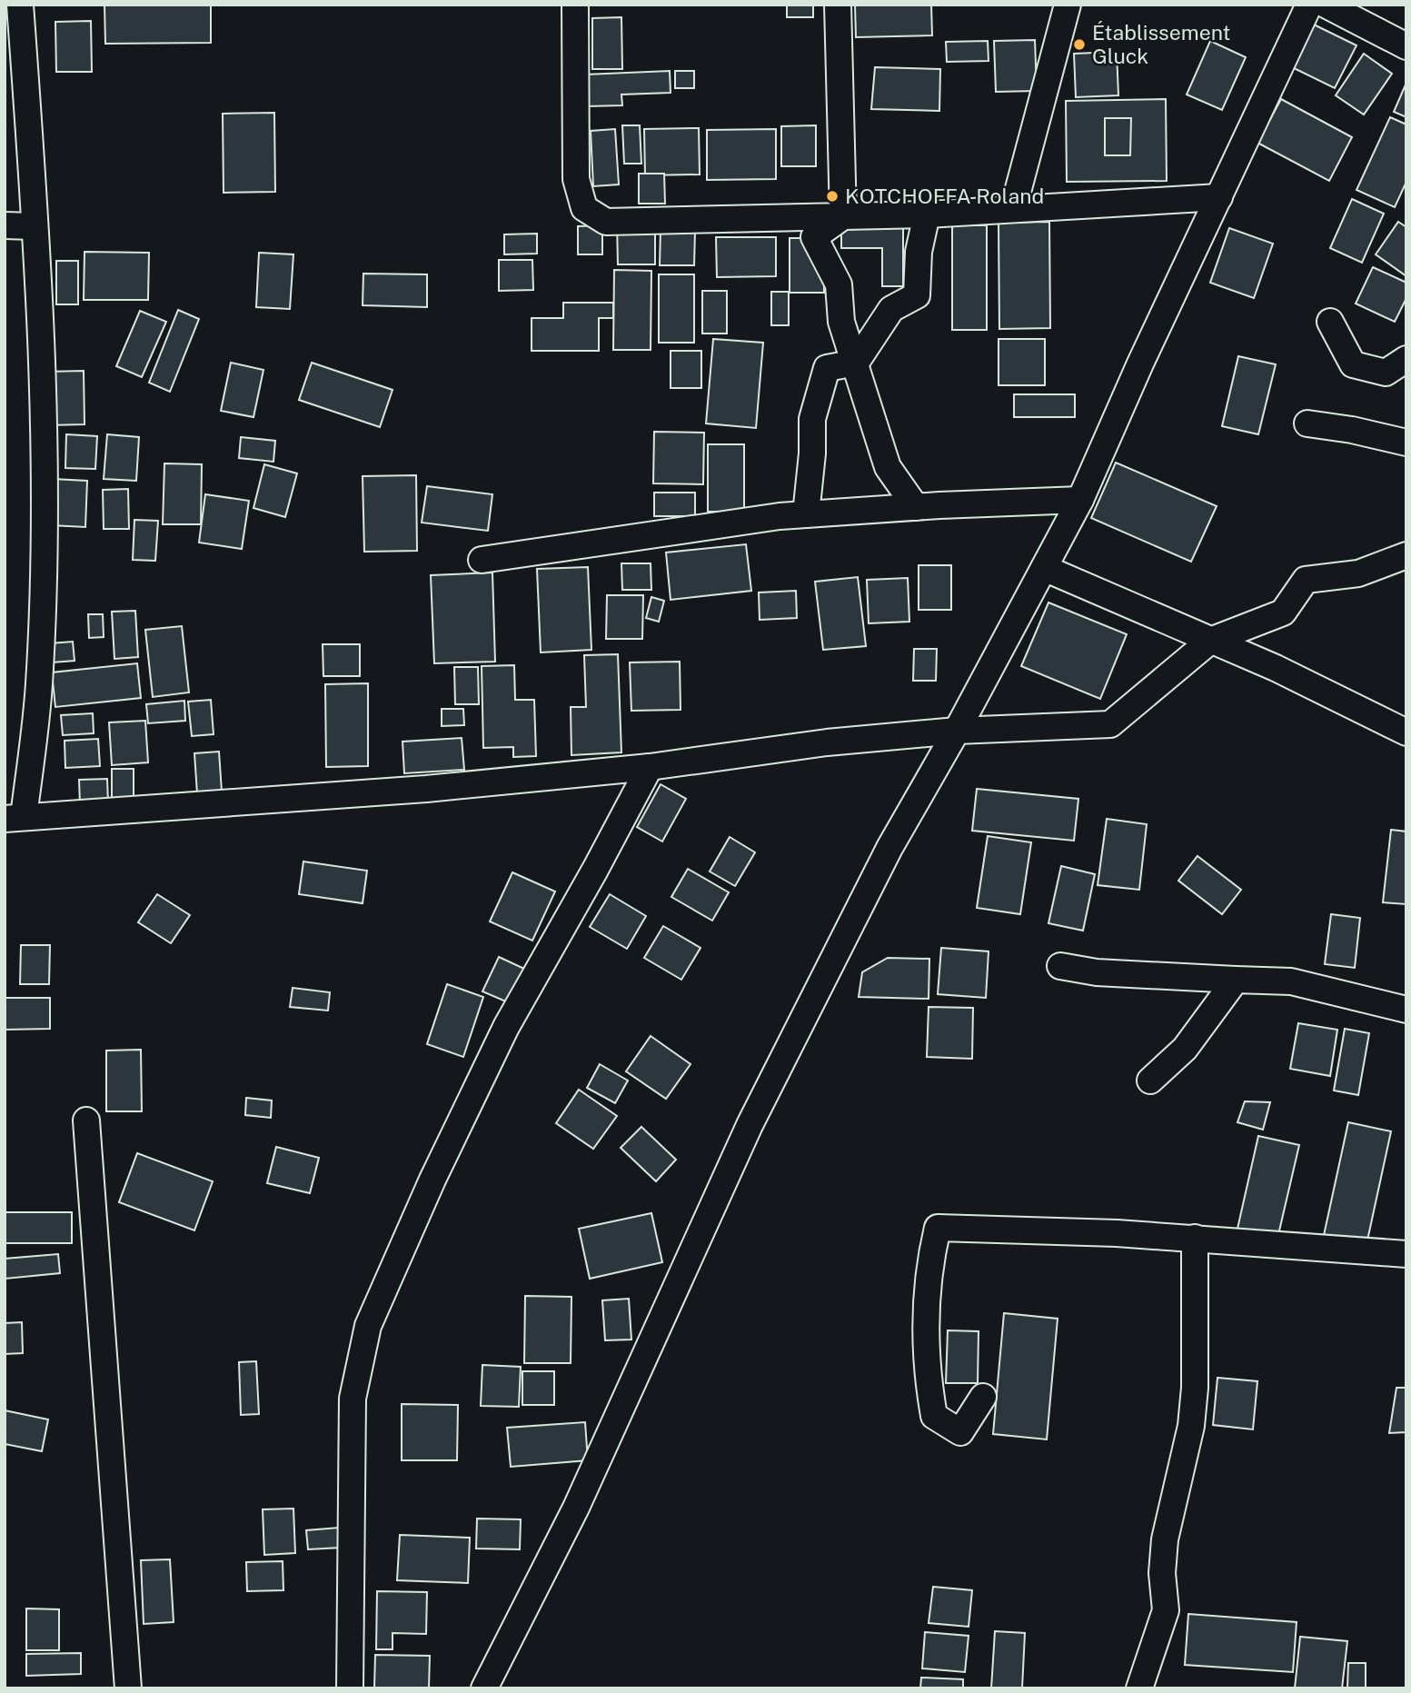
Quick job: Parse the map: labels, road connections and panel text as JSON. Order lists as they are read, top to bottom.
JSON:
{
  "places": ["Établissement Gluck", "KOTCHOFFA Roland"]
}
